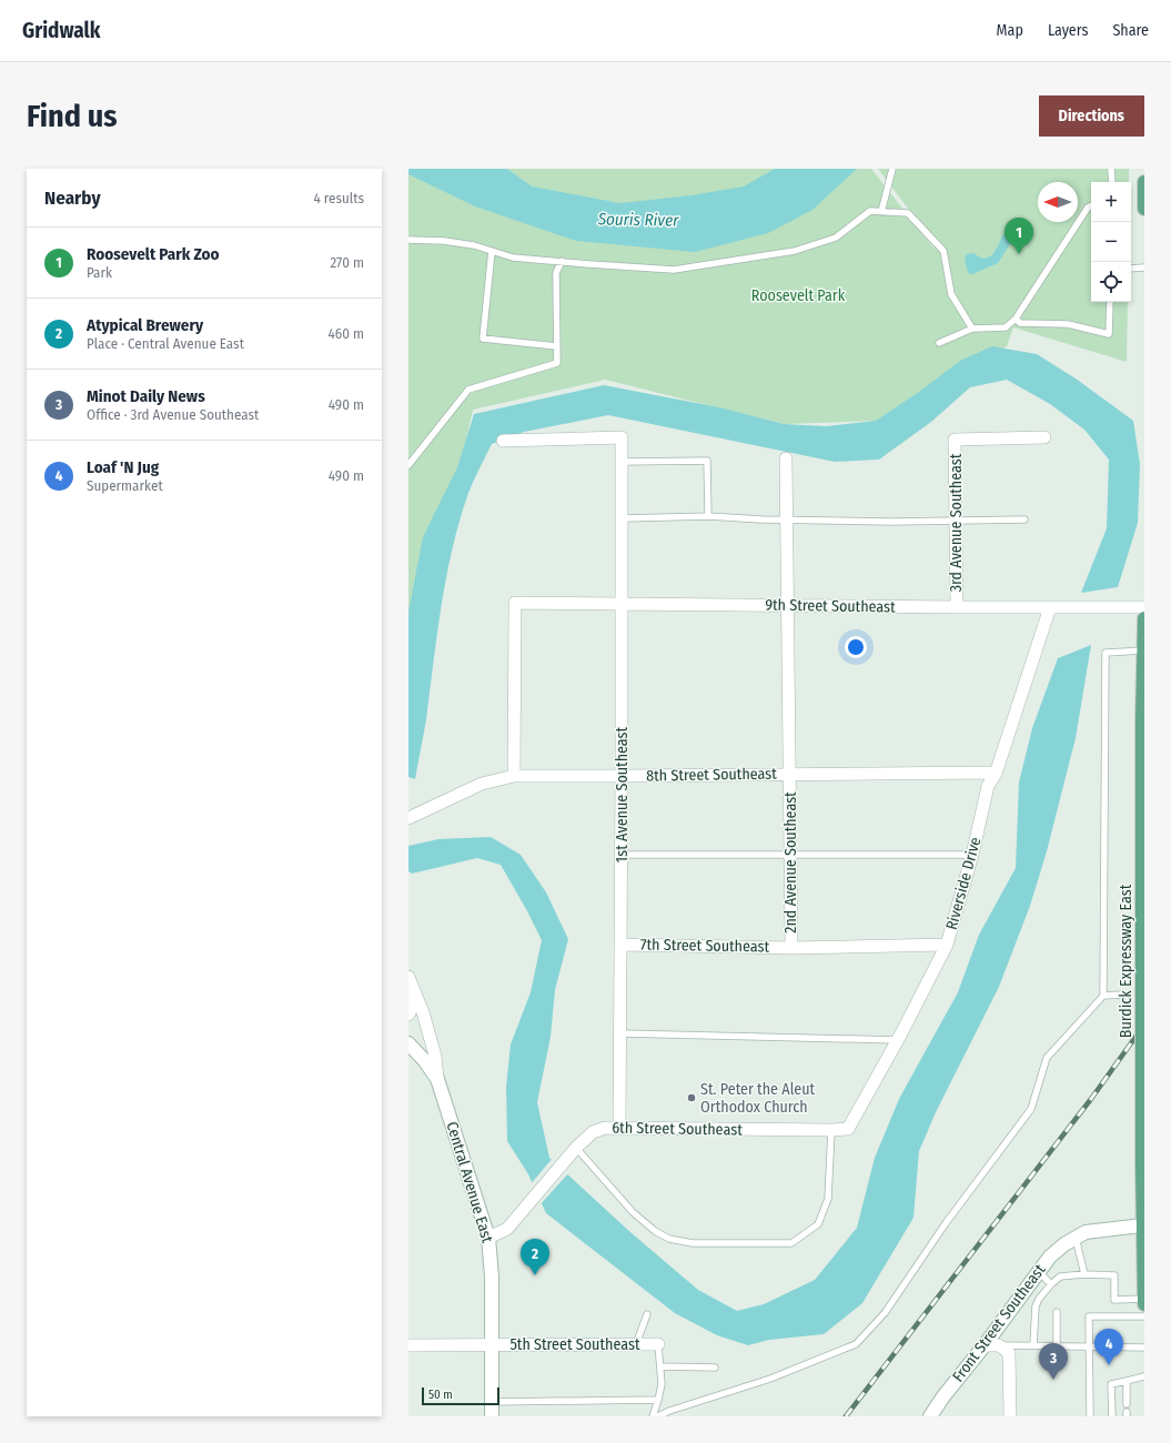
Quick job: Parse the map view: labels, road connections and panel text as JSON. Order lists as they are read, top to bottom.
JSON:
{
  "streets": {
    "main road": ["Burdick Expressway East"],
    "street": [
      "3rd Avenue Southeast",
      "9th Street Southeast",
      "8th Street Southeast",
      "1st Avenue Southeast",
      "2nd Avenue Southeast",
      "Riverside Drive",
      "7th Street Southeast",
      "6th Street Southeast",
      "Central Avenue East",
      "Front Street Southeast",
      "5th Street Southeast"
    ]
  },
  "crossings": [
    ["3rd Avenue Southeast", "9th Street Southeast"],
    ["9th Street Southeast", "8th Street Southeast"],
    ["9th Street Southeast", "1st Avenue Southeast"],
    ["9th Street Southeast", "2nd Avenue Southeast"],
    ["9th Street Southeast", "Riverside Drive"],
    ["8th Street Southeast", "1st Avenue Southeast"],
    ["8th Street Southeast", "2nd Avenue Southeast"],
    ["8th Street Southeast", "Riverside Drive"],
    ["1st Avenue Southeast", "7th Street Southeast"],
    ["1st Avenue Southeast", "6th Street Southeast"],
    ["2nd Avenue Southeast", "7th Street Southeast"],
    ["Riverside Drive", "7th Street Southeast"],
    ["Riverside Drive", "6th Street Southeast"],
    ["6th Street Southeast", "Central Avenue East"],
    ["Central Avenue East", "5th Street Southeast"]
  ],
  "water": ["Souris River"],
  "parks": ["Roosevelt Park"],
  "places": ["St. Peter the Aleut Orthodox Church"],
  "scale_bar": "50 m",
  "north": "left",
  "page": {
    "header": "Gridwalk",
    "nav": ["Map", "Layers", "Share"],
    "buttons": "Directions",
    "title": "Find us",
    "heading": ["Nearby", "4 results"],
    "map_buttons": ["+", "−"],
    "pins": [
      "1",
      "2",
      "4",
      "3"
    ],
    "list": [
      {
        "mark": "1",
        "name": "Roosevelt Park Zoo",
        "note": "Park",
        "value": "270 m"
      },
      {
        "mark": "2",
        "name": "Atypical Brewery",
        "note": "Place · Central Avenue East",
        "value": "460 m"
      },
      {
        "mark": "3",
        "name": "Minot Daily News",
        "note": "Office · 3rd Avenue Southeast",
        "value": "490 m"
      },
      {
        "mark": "4",
        "name": "Loaf 'N Jug",
        "note": "Supermarket",
        "value": "490 m"
      }
    ],
    "scale": "50 m"
  }
}
